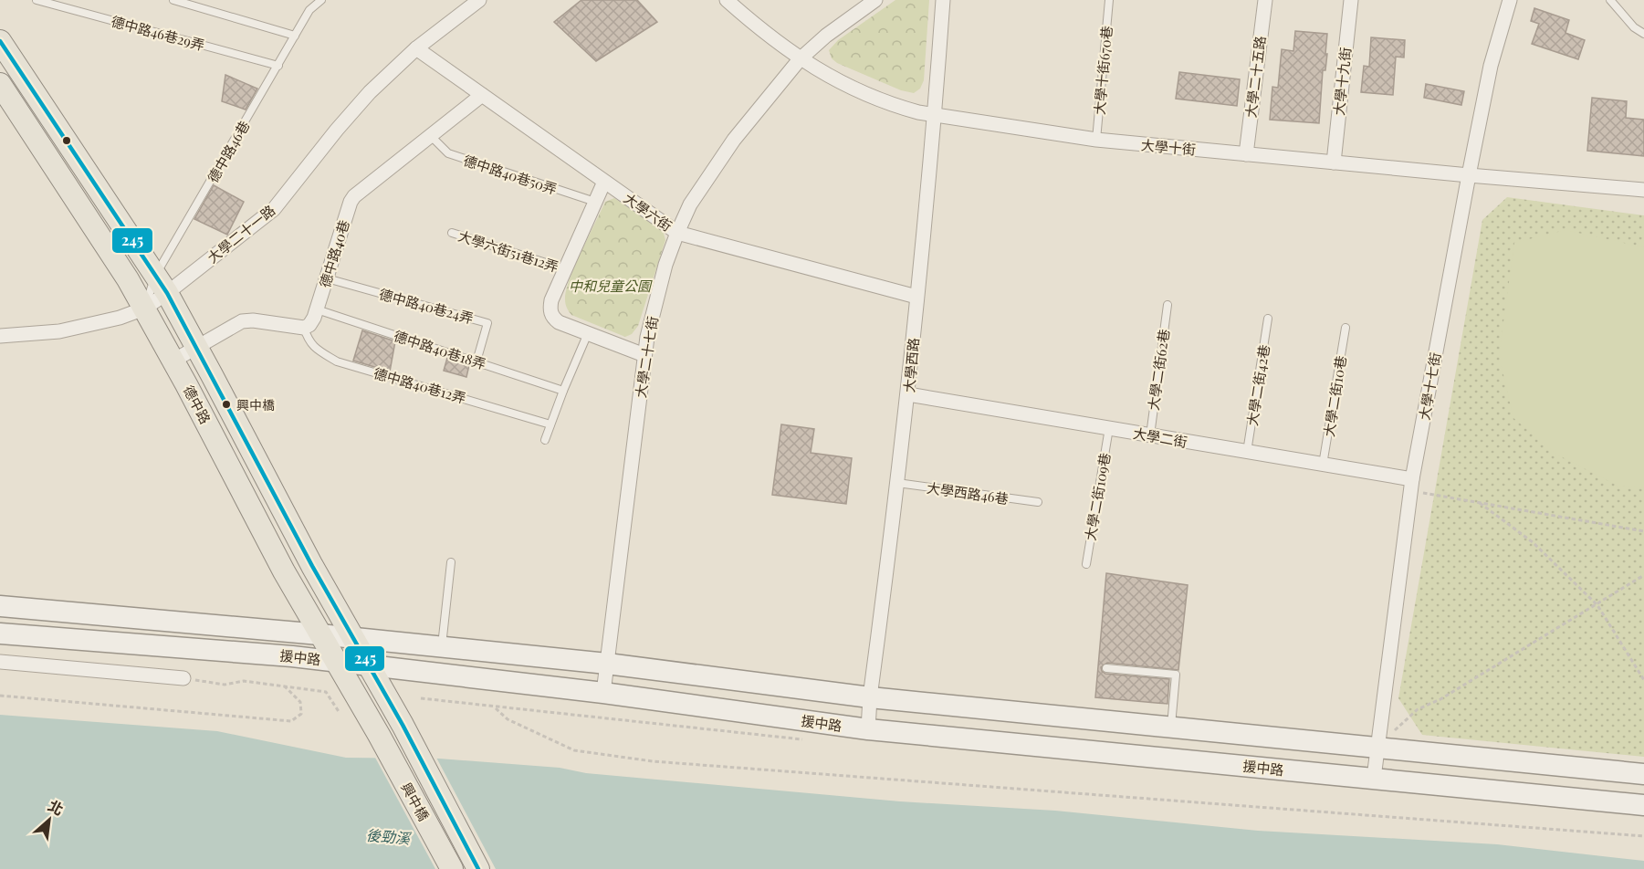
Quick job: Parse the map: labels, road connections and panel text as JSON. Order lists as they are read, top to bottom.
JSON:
{
  "streets": {
    "main road": ["德中路", "興中橋"],
    "street": [
      "大學二十五路",
      "大學十九街",
      "大學十街",
      "大學六街",
      "大學二十一路",
      "德中路40巷",
      "大學二十七街",
      "大學西路",
      "大學十七街",
      "大學二街",
      "援中路"
    ],
    "lane": [
      "德中路46巷29弄",
      "大學十街670巷",
      "德中路46巷",
      "德中路40巷50弄",
      "大學六街51巷12弄",
      "德中路40巷24弄",
      "德中路40巷18弄",
      "大學二街62巷",
      "德中路40巷12弄",
      "大學二街42巷",
      "大學二街10巷",
      "大學西路46巷",
      "大學二街109巷"
    ]
  },
  "crossings": [
    ["德中路46巷29弄", "德中路46巷"],
    ["大學十街670巷", "大學十街"],
    ["大學二十五路", "大學十街"],
    ["大學十九街", "大學十街"],
    ["大學十街", "大學二十七街"],
    ["大學十街", "大學西路"],
    ["大學十街", "大學十七街"],
    ["德中路46巷", "大學二十一路"],
    ["德中路46巷", "德中路"],
    ["德中路40巷50弄", "德中路40巷"],
    ["大學六街", "大學二十一路"],
    ["大學六街", "德中路40巷"],
    ["大學六街", "大學二十七街"],
    ["大學六街", "大學西路"],
    ["大學二十一路", "德中路"],
    ["德中路40巷", "德中路40巷24弄"],
    ["德中路40巷", "德中路40巷18弄"],
    ["德中路40巷", "德中路40巷12弄"],
    ["德中路40巷24弄", "德中路40巷18弄"],
    ["大學二十七街", "援中路"],
    ["大學西路", "大學二街"],
    ["大學西路", "大學西路46巷"],
    ["大學西路", "援中路"],
    ["大學二街62巷", "大學二街"],
    ["大學二街42巷", "大學二街"],
    ["大學十七街", "大學二街"],
    ["大學十七街", "援中路"],
    ["大學二街10巷", "大學二街"],
    ["德中路", "援中路"],
    ["德中路", "興中橋"],
    ["大學二街", "大學二街109巷"]
  ],
  "water": ["後勁溪"],
  "parks": ["中和兒童公園"],
  "places": ["興中橋"],
  "lines": ["transit line 245"],
  "north": "top right"
}
